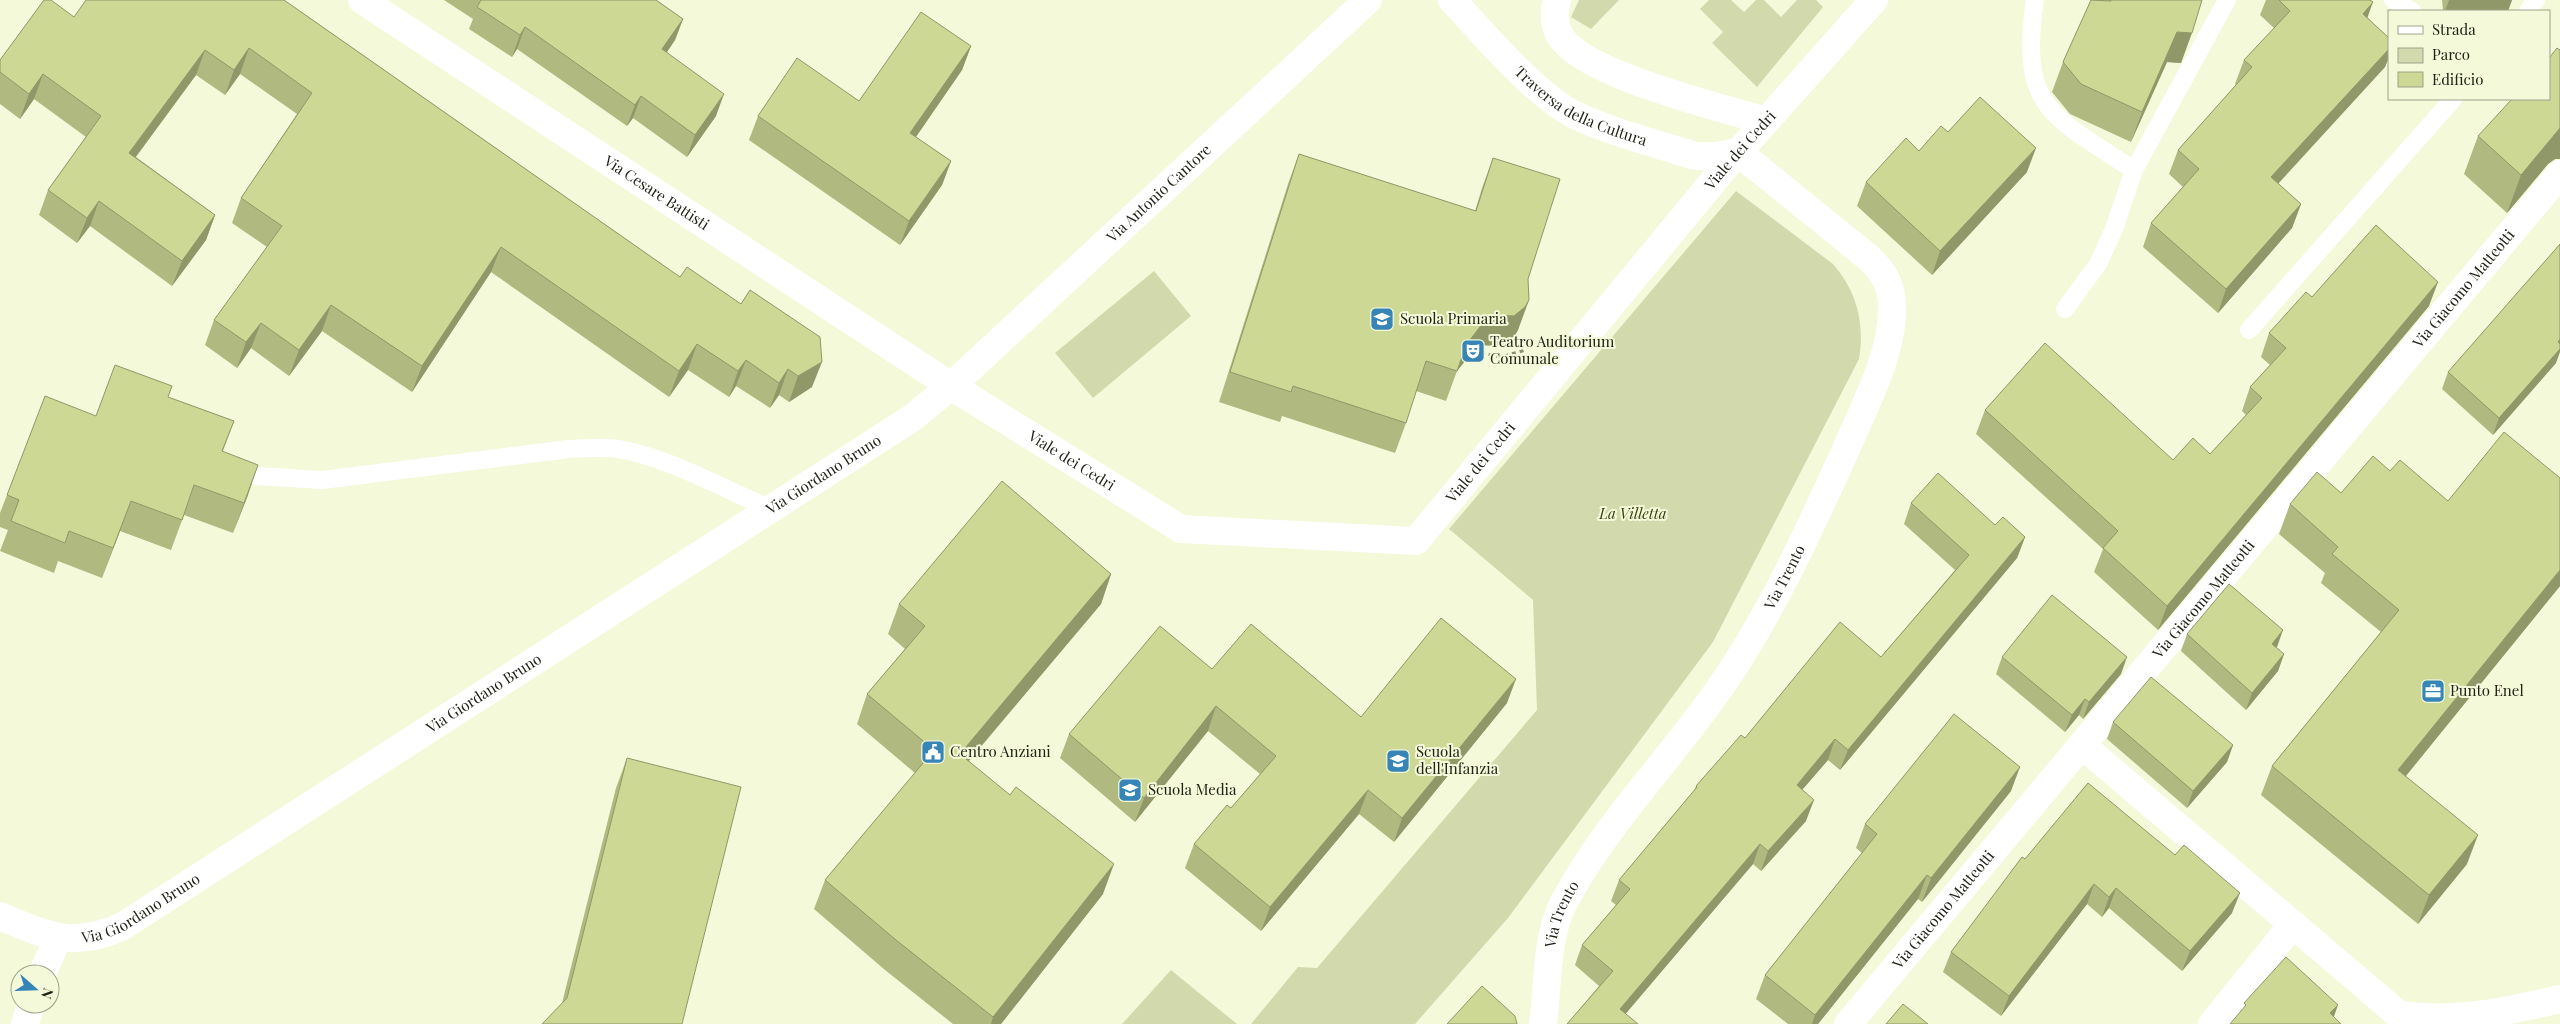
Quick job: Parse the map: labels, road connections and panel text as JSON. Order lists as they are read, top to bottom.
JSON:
{
  "streets": {
    "street": [
      "Traversa della Cultura",
      "Viale dei Cedri",
      "Via Cesare Battisti",
      "Via Antonio Cantore",
      "Via Giacomo Matteotti",
      "Via Giordano Bruno",
      "Via Trento"
    ]
  },
  "crossings": [
    ["Traversa della Cultura", "Viale dei Cedri"],
    ["Traversa della Cultura", "Via Trento"],
    ["Viale dei Cedri", "Via Cesare Battisti"],
    ["Viale dei Cedri", "Via Antonio Cantore"],
    ["Viale dei Cedri", "Via Giordano Bruno"],
    ["Viale dei Cedri", "Via Trento"],
    ["Via Cesare Battisti", "Via Antonio Cantore"],
    ["Via Cesare Battisti", "Via Giordano Bruno"],
    ["Via Antonio Cantore", "Via Giordano Bruno"]
  ],
  "parks": ["La Villetta"],
  "places": {
    "school or university": ["Scuola Primaria", "Scuola dell'Infanzia", "Scuola Media"],
    "theatre": ["Teatro Auditorium Comunale"],
    "office": ["Punto Enel"],
    "public building": ["Centro Anziani"]
  },
  "legend": ["Strada", "Parco", "Edificio"],
  "north": "right"
}
